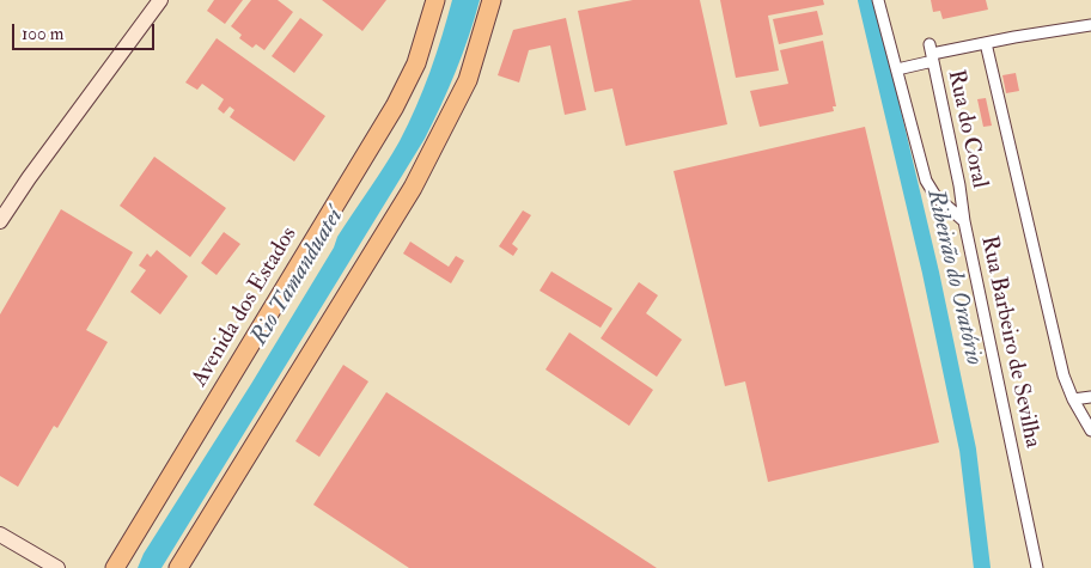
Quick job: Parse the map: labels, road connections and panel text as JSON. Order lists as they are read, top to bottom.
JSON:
{
  "streets": {
    "highway": ["Avenida dos Estados"],
    "street": ["Rua do Coral", "Rua Barbeiro de Sevilha"]
  },
  "crossings": [
    ["Rua do Coral", "Rua Barbeiro de Sevilha"]
  ],
  "water": ["Rio Tamanduateí", "Ribeirão do Oratório"],
  "scale_bar": "100 m"
}
